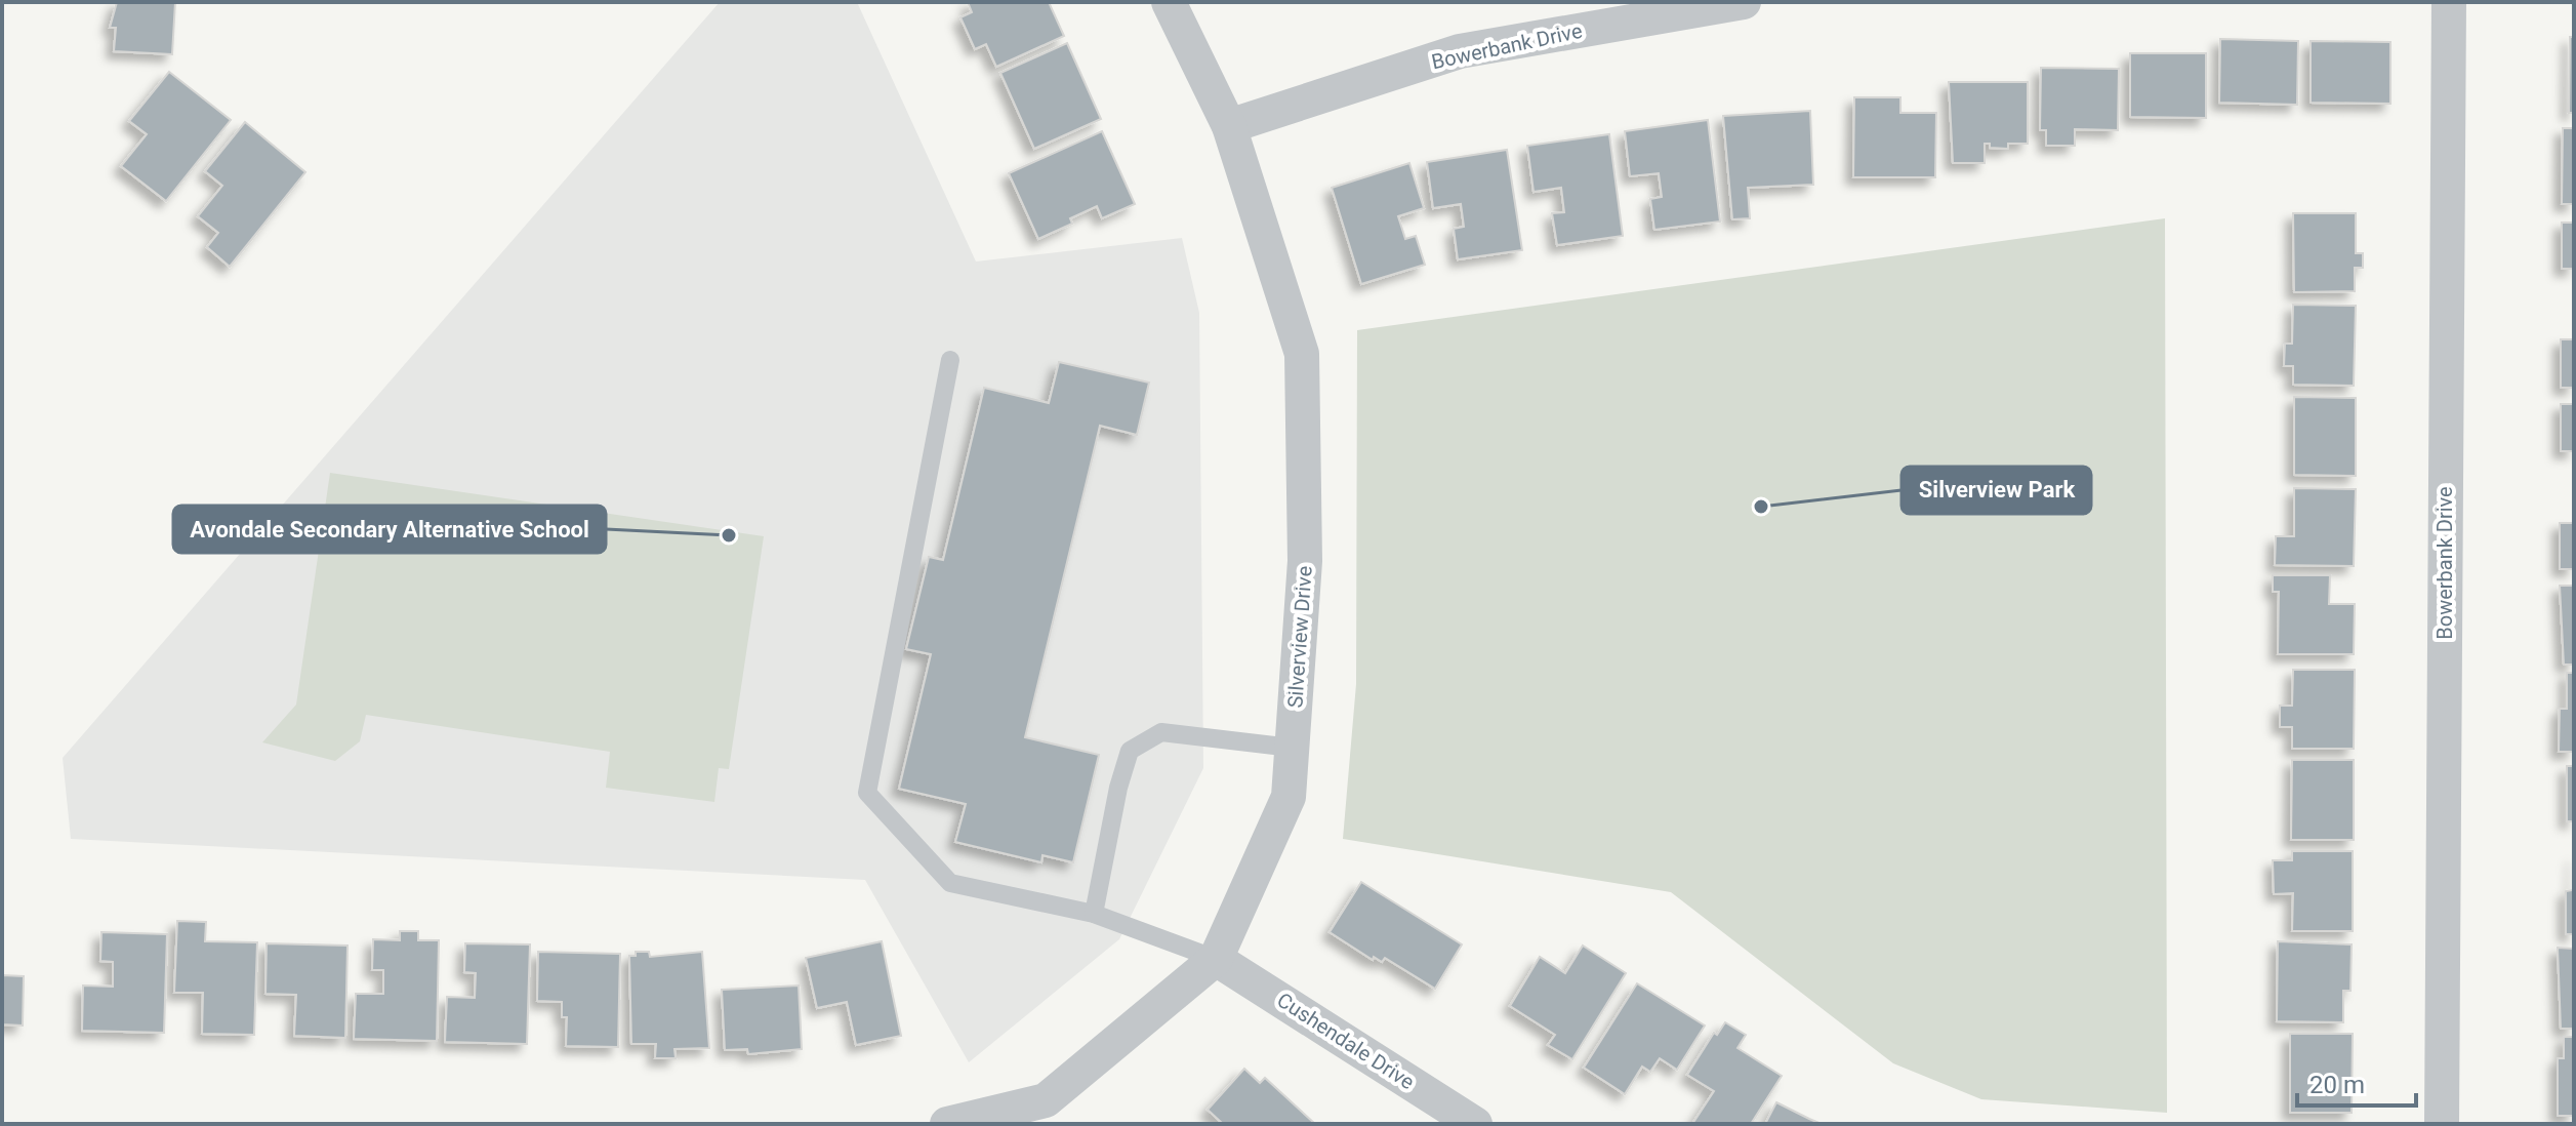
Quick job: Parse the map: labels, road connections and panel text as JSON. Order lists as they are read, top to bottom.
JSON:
{
  "streets": {
    "street": ["Bowerbank Drive", "Silverview Drive", "Cushendale Drive"]
  },
  "crossings": [
    ["Bowerbank Drive", "Silverview Drive"],
    ["Silverview Drive", "Cushendale Drive"]
  ],
  "places": ["Silverview Park", "Avondale Secondary Alternative School"],
  "scale_bar": "20 m"
}
